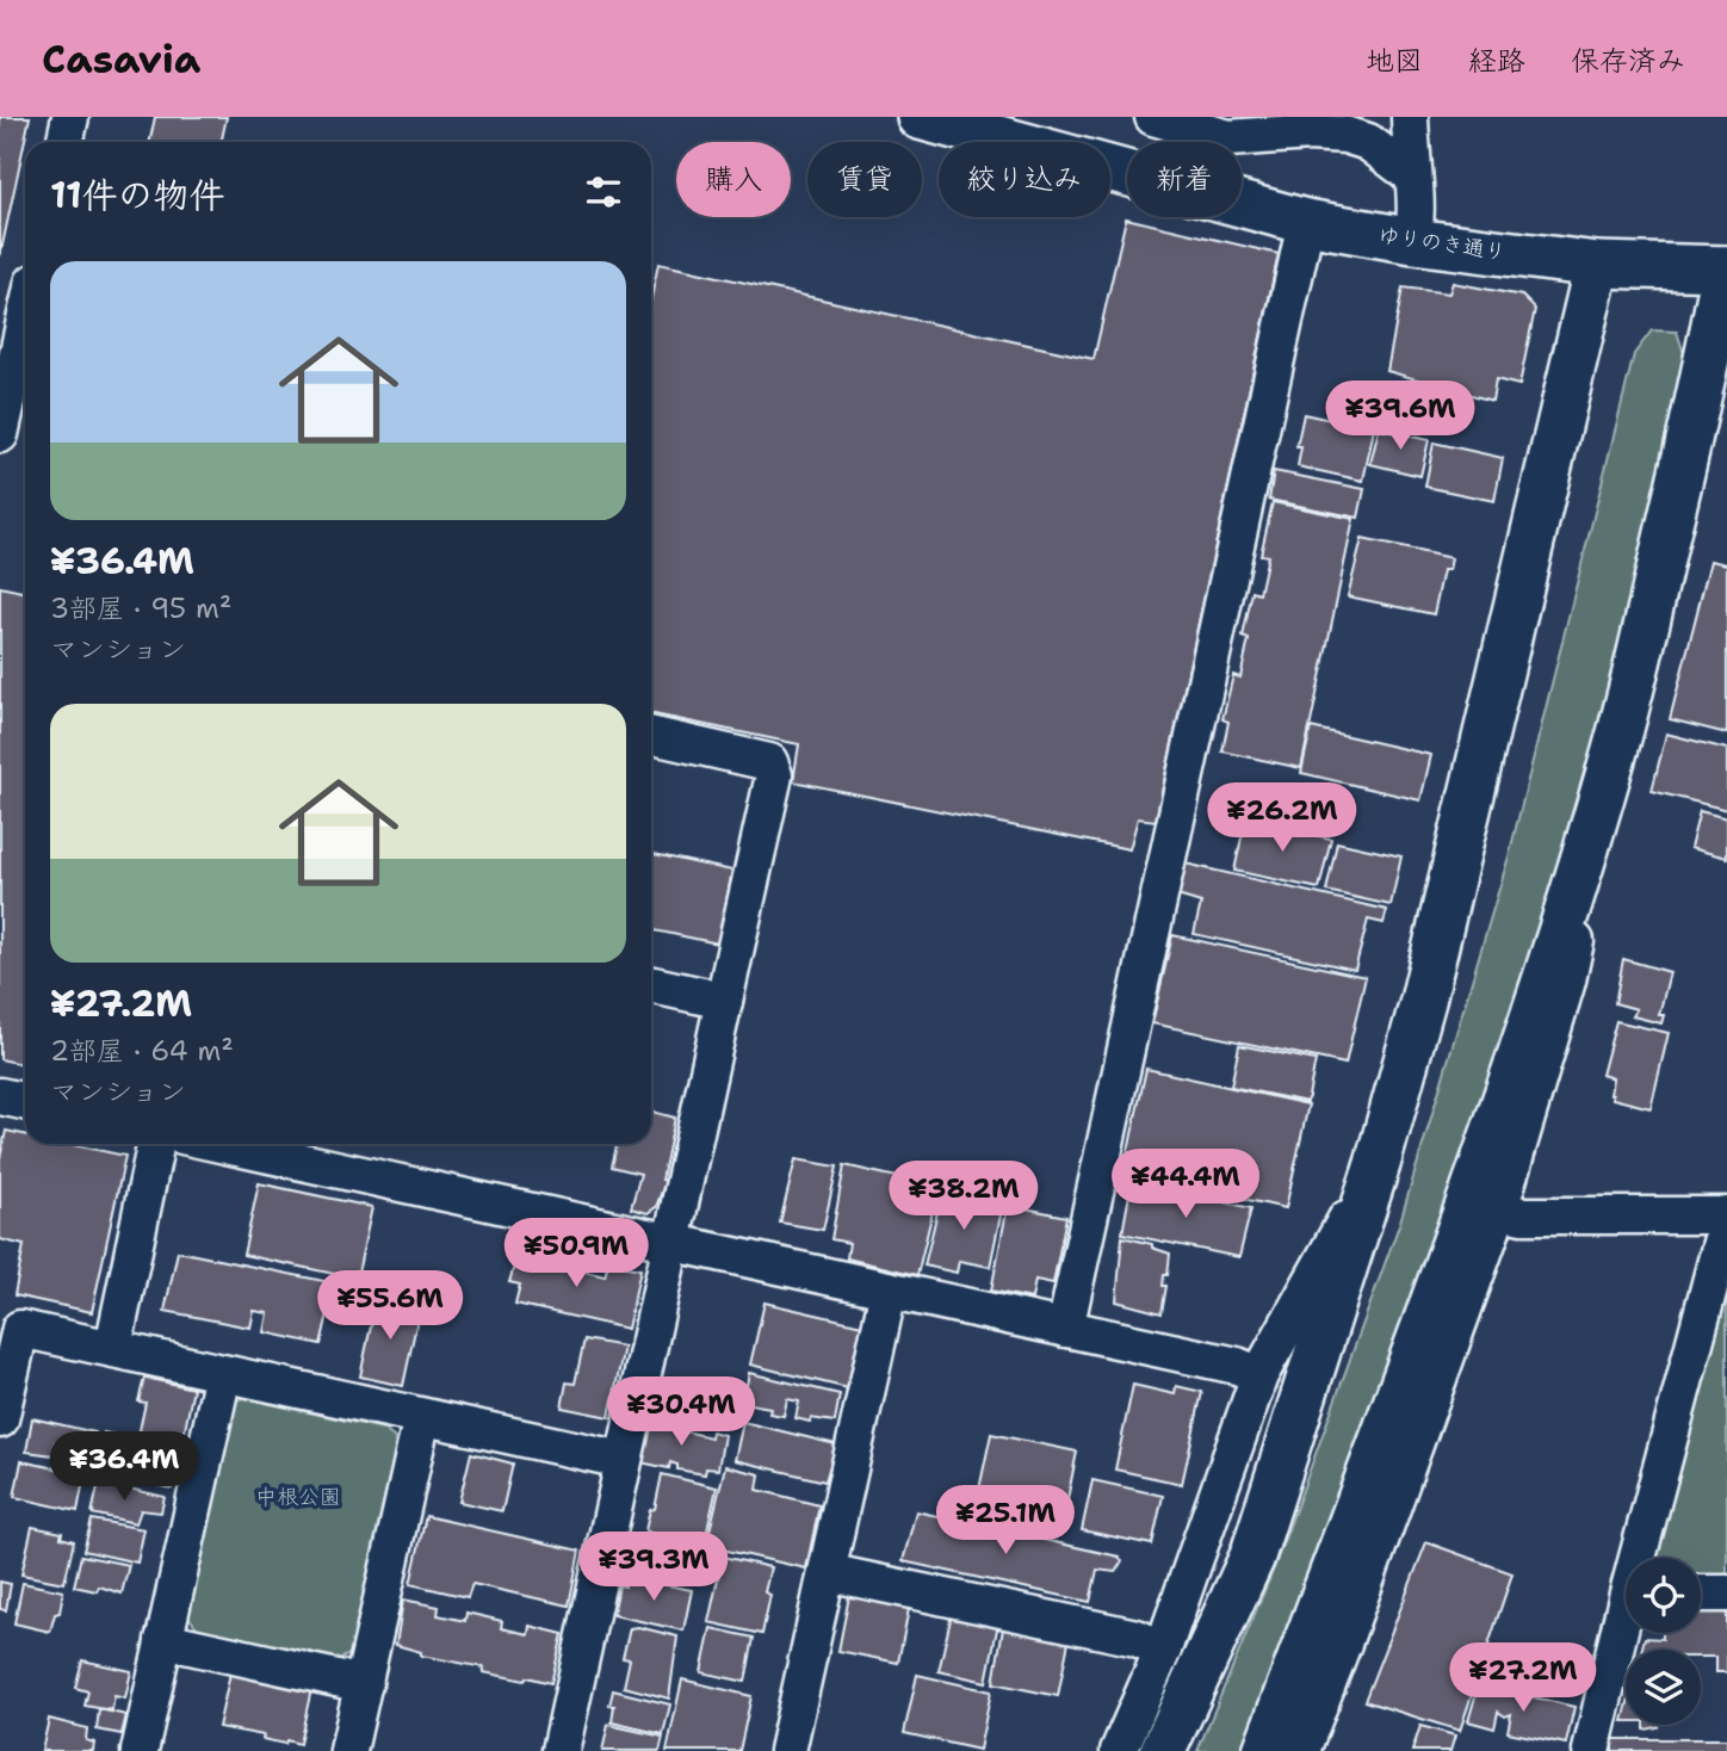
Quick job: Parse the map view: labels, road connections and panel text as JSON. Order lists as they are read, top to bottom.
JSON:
{
  "streets": {
    "street": ["ゆりのき通り"]
  },
  "parks": ["中根公園"],
  "page": {
    "header": "Casavia",
    "nav": ["地図", "経路", "保存済み"],
    "chip": [
      "購入",
      "賃貸",
      "絞り込み",
      "新着"
    ],
    "heading": "11件の物件",
    "list": [
      {
        "name": "¥36.4M",
        "note": "3部屋 · 95 m² · マンション"
      },
      {
        "name": "¥27.2M",
        "note": "2部屋 · 64 m² · マンション"
      }
    ],
    "price": [
      "¥39.6M",
      "¥26.2M",
      "¥44.4M",
      "¥38.2M",
      "¥50.9M",
      "¥55.6M",
      "¥30.4M",
      "¥36.4M",
      "¥25.1M",
      "¥39.3M",
      "¥27.2M"
    ]
  }
}
